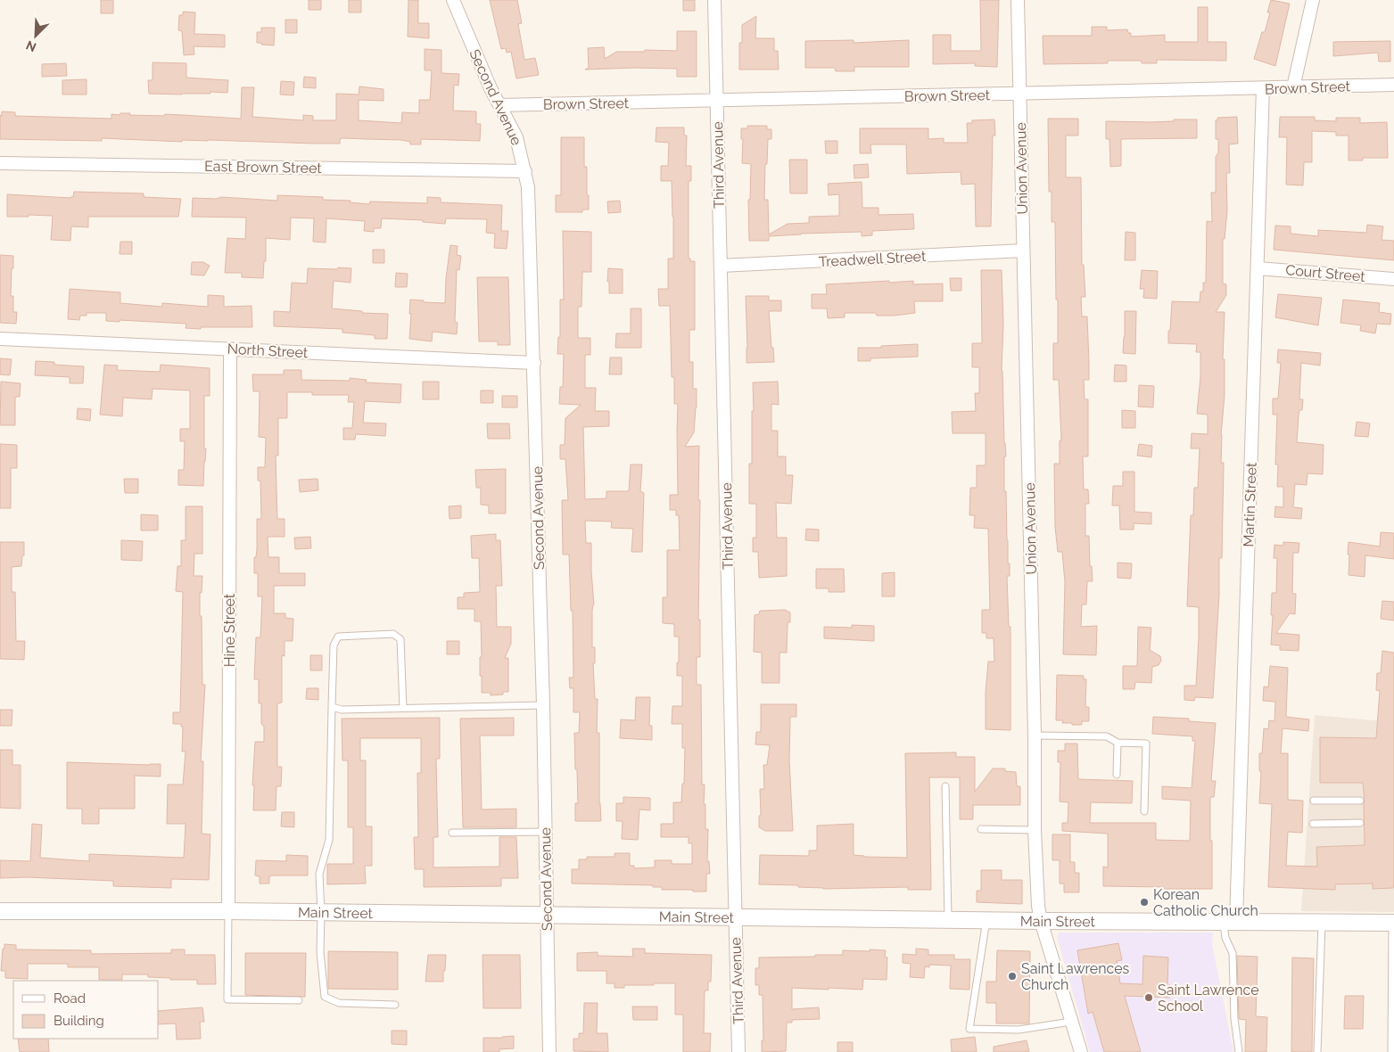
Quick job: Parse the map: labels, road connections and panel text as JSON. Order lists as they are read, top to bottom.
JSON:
{
  "streets": {
    "street": [
      "Brown Street",
      "Second Avenue",
      "Third Avenue",
      "East Brown Street",
      "Union Avenue",
      "Treadwell Street",
      "Court Street",
      "North Street",
      "Martin Street",
      "Hine Street",
      "Main Street"
    ]
  },
  "crossings": [
    ["Brown Street", "Second Avenue"],
    ["Brown Street", "Third Avenue"],
    ["Brown Street", "Union Avenue"],
    ["Brown Street", "Martin Street"],
    ["Second Avenue", "East Brown Street"],
    ["Second Avenue", "North Street"],
    ["Second Avenue", "Main Street"],
    ["Third Avenue", "Treadwell Street"],
    ["Third Avenue", "Main Street"],
    ["Union Avenue", "Treadwell Street"],
    ["Union Avenue", "Main Street"],
    ["Court Street", "Martin Street"],
    ["North Street", "Hine Street"],
    ["Martin Street", "Main Street"],
    ["Hine Street", "Main Street"]
  ],
  "places": ["Korean Catholic Church", "Saint Lawrences Church", "Saint Lawrence School"],
  "legend": ["Road", "Building"],
  "north": "bottom left"
}
